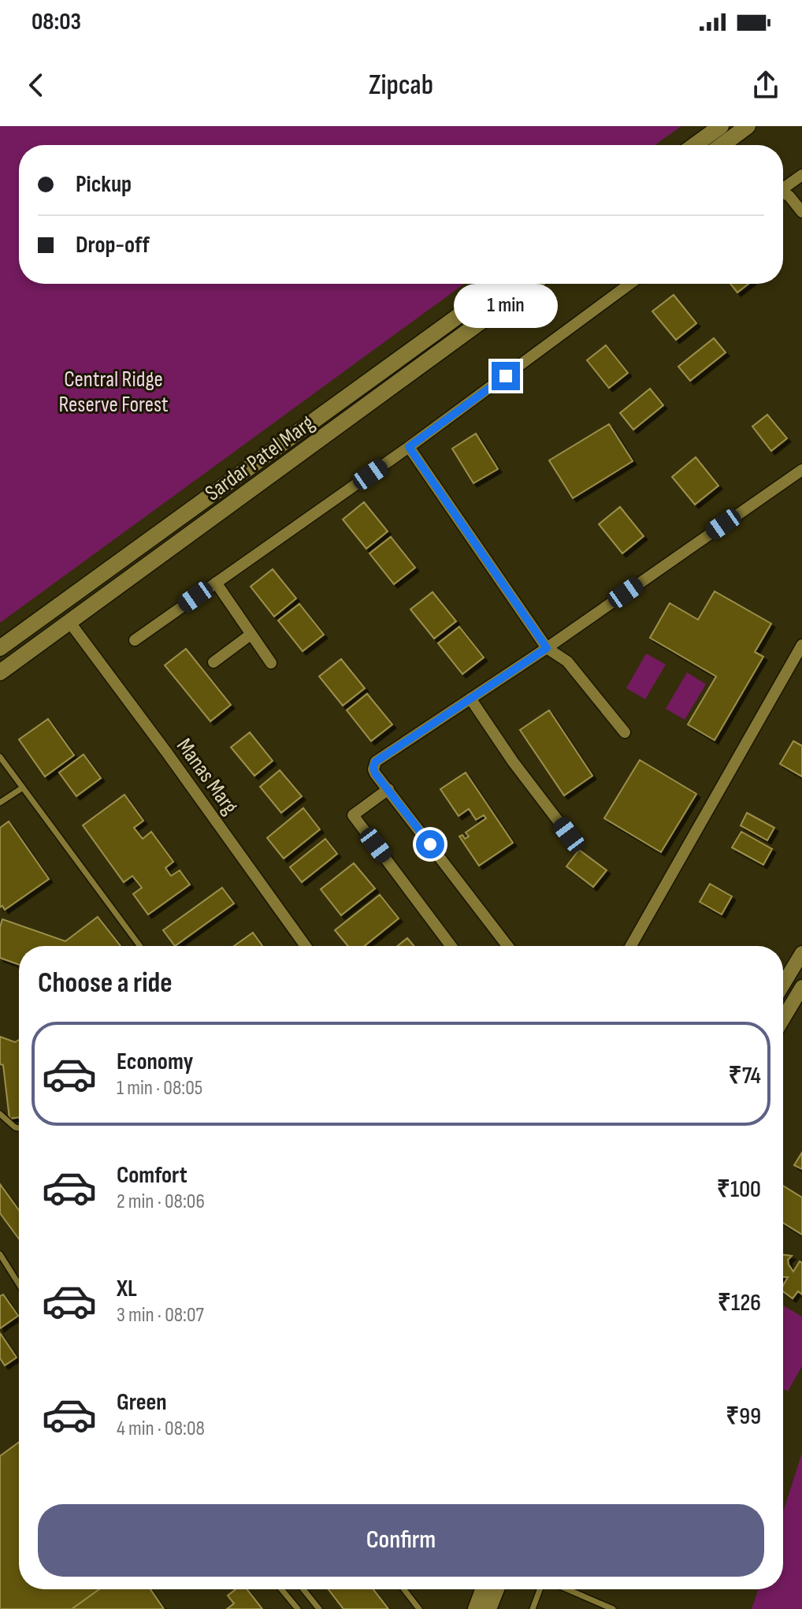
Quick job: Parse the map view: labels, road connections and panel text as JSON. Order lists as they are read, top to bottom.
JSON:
{
  "streets": {
    "main road": ["Sardar Patel Marg"],
    "street": ["Manas Marg"]
  },
  "crossings": [
    ["Sardar Patel Marg", "Manas Marg"]
  ],
  "parks": ["Central Ridge Reserve Forest"],
  "page": {
    "status": "08:03",
    "header": "Zipcab",
    "banner": ["Pickup", "Drop-off"],
    "bubble": "1 min",
    "heading": "Choose a ride",
    "list": [
      {
        "name": "Economy",
        "note": "1 min · 08:05",
        "value": "₹74"
      },
      {
        "name": "Comfort",
        "note": "2 min · 08:06",
        "value": "₹100"
      },
      {
        "name": "XL",
        "note": "3 min · 08:07",
        "value": "₹126"
      },
      {
        "name": "Green",
        "note": "4 min · 08:08",
        "value": "₹99"
      }
    ],
    "buttons": "Confirm"
  }
}
